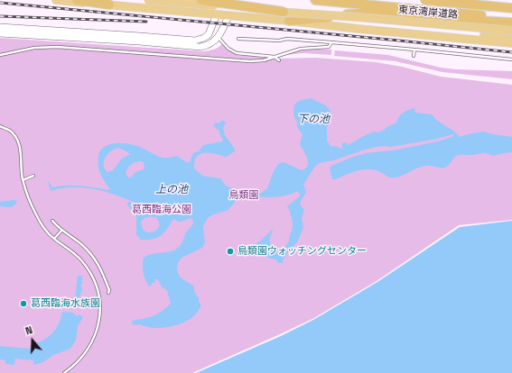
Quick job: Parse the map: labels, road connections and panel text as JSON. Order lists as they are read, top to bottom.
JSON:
{
  "streets": {
    "highway": ["東京湾岸道路"]
  },
  "water": ["下の池", "上の池"],
  "parks": ["鳥類園", "葛西臨海公園"],
  "places": ["鳥類園ウォッチングセンター", "葛西臨海水族園"],
  "north": "top"
}
